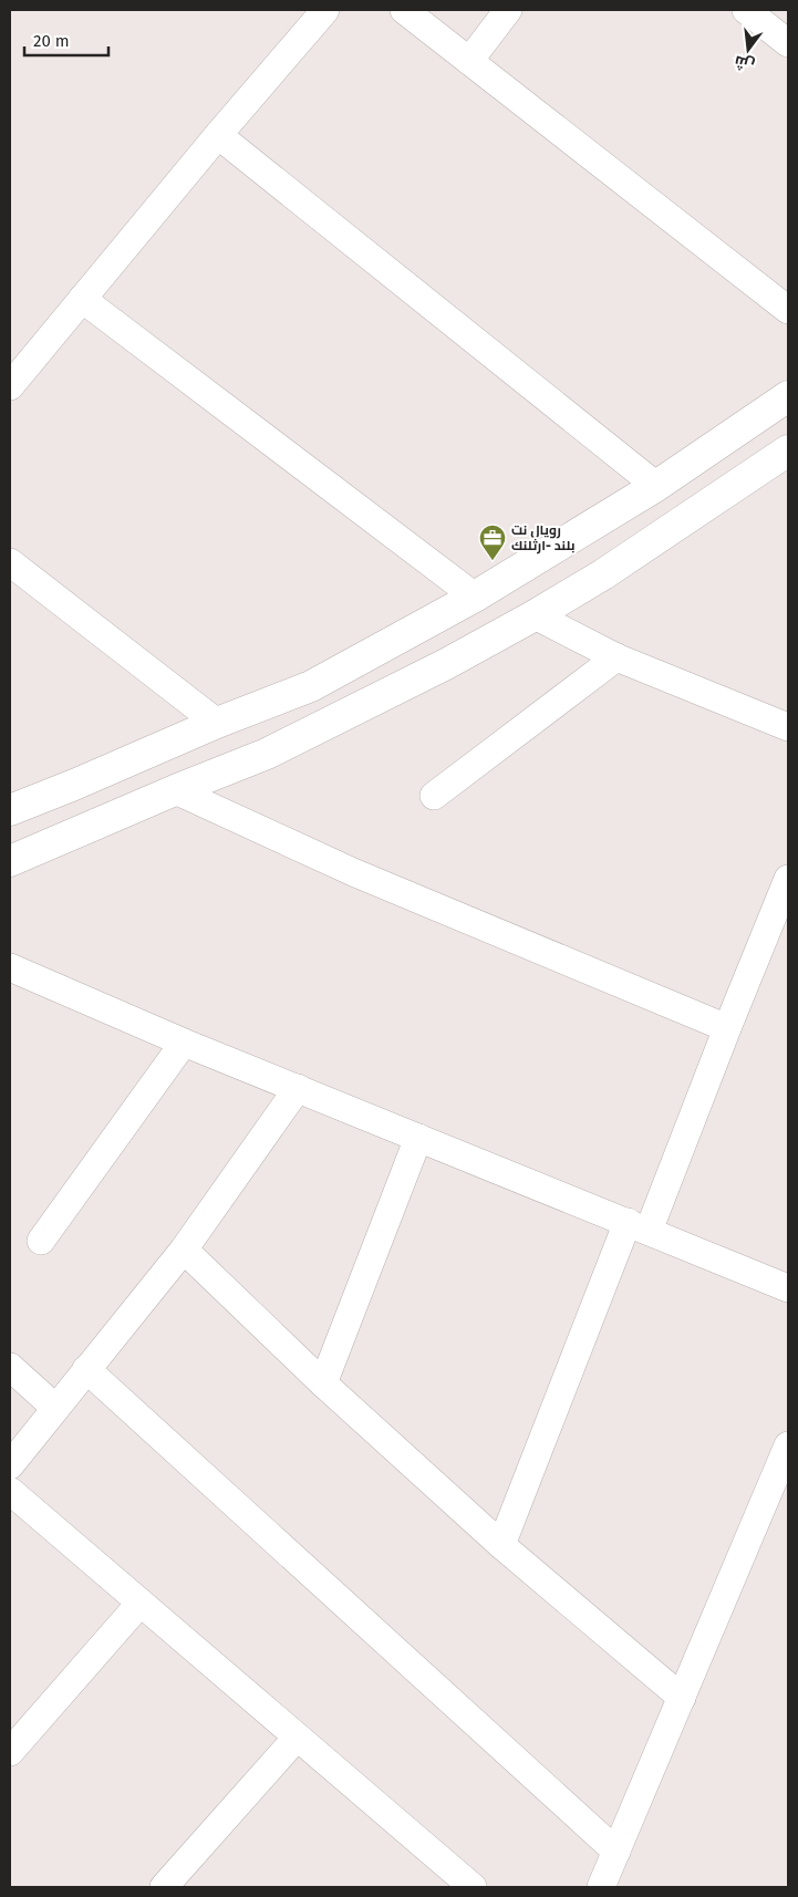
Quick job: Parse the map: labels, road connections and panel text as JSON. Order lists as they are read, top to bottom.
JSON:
{
  "places": {
    "office": ["رويال نت بلند -ارثلنك"]
  },
  "scale_bar": "20 m",
  "north": "bottom"
}
